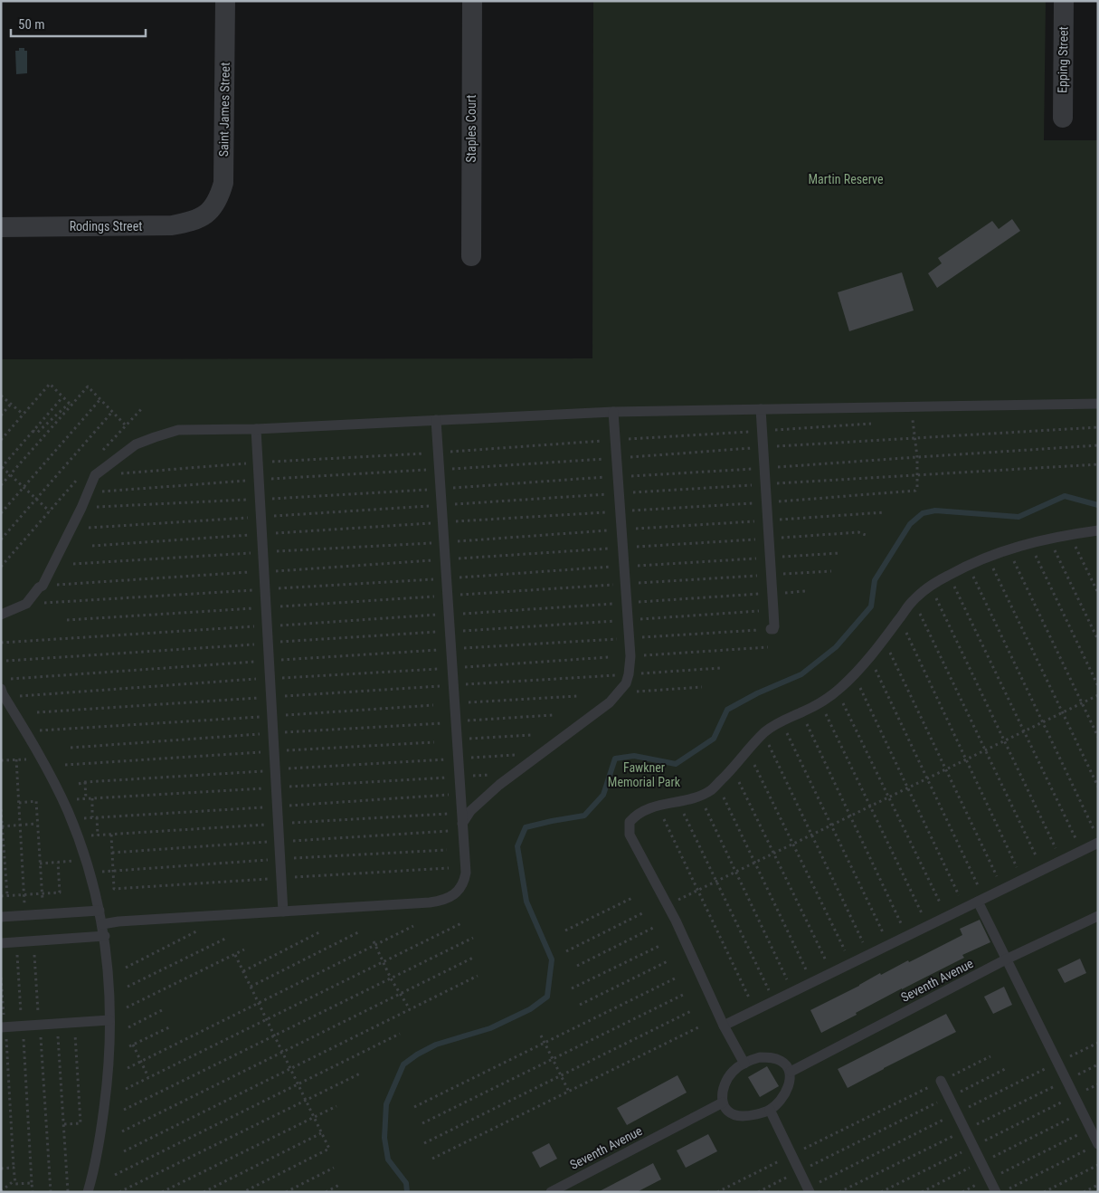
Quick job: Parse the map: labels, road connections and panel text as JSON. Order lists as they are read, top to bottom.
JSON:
{
  "streets": {
    "street": [
      "Epping Street",
      "Saint James Street",
      "Staples Court",
      "Rodings Street"
    ],
    "lane": ["Seventh Avenue"]
  },
  "crossings": [
    ["Saint James Street", "Rodings Street"]
  ],
  "parks": ["Martin Reserve", "Fawkner Memorial Park"],
  "scale_bar": "50 m"
}
